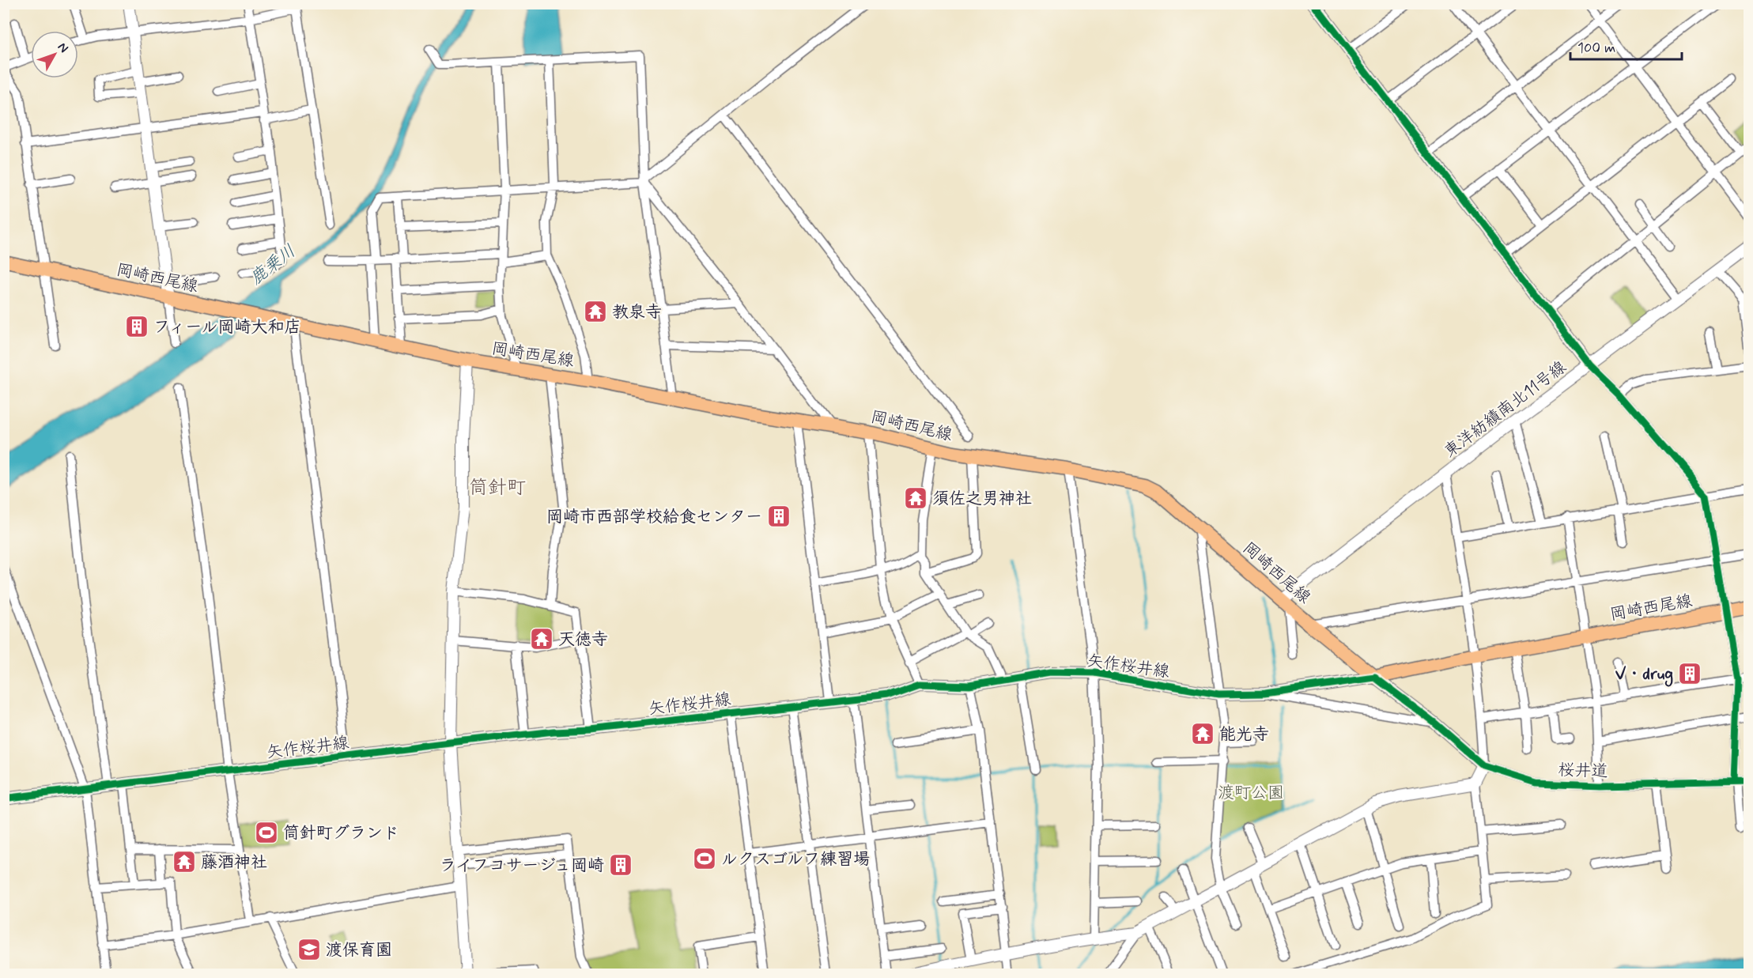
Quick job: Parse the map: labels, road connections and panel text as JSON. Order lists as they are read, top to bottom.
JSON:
{
  "streets": {
    "main road": ["岡崎西尾線"],
    "street": ["東洋紡績南北11号線", "矢作桜井線", "桜井道"]
  },
  "crossings": [
    ["岡崎西尾線", "東洋紡績南北11号線"],
    ["岡崎西尾線", "矢作桜井線"],
    ["岡崎西尾線", "桜井道"],
    ["矢作桜井線", "桜井道"]
  ],
  "districts": ["筒針町"],
  "water": ["鹿乗川"],
  "parks": ["渡町公園"],
  "places": {
    "temple": [
      "教泉寺",
      "須佐之男神社",
      "天徳寺",
      "能光寺",
      "藤酒神社"
    ],
    "building": [
      "フィール岡崎大和店",
      "岡崎市西部学校給食センター",
      "V・drug",
      "ライフコサージュ岡崎"
    ],
    "sports": ["筒針町グランド", "ルクスゴルフ練習場"],
    "school or university": ["渡保育園"]
  },
  "scale_bar": "100 m",
  "north": "top right"
}
